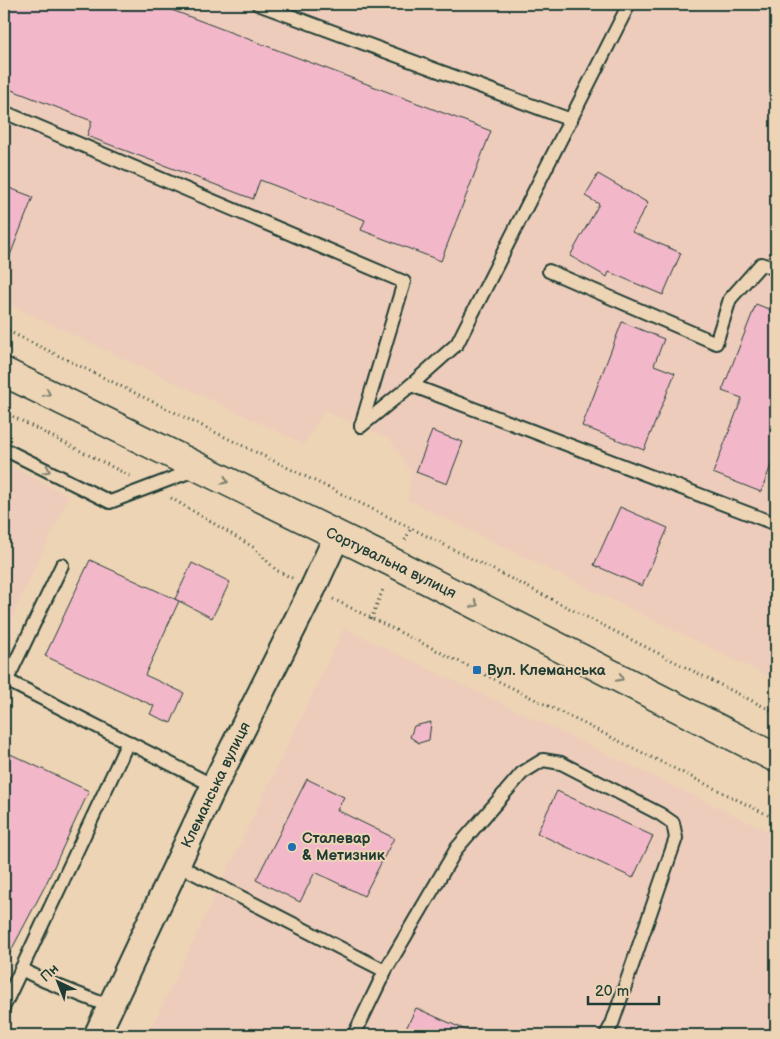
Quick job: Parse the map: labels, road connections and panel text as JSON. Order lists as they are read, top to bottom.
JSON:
{
  "streets": {
    "street": ["Сортувальна вулиця", "Клеманська вулиця"]
  },
  "crossings": [
    ["Сортувальна вулиця", "Клеманська вулиця"]
  ],
  "one_way": ["Сортувальна вулиця"],
  "places": {
    "transit": ["Вул. Клеманська"],
    "other": ["Сталевар & Метизник"]
  },
  "scale_bar": "20 m",
  "north": "top left"
}
